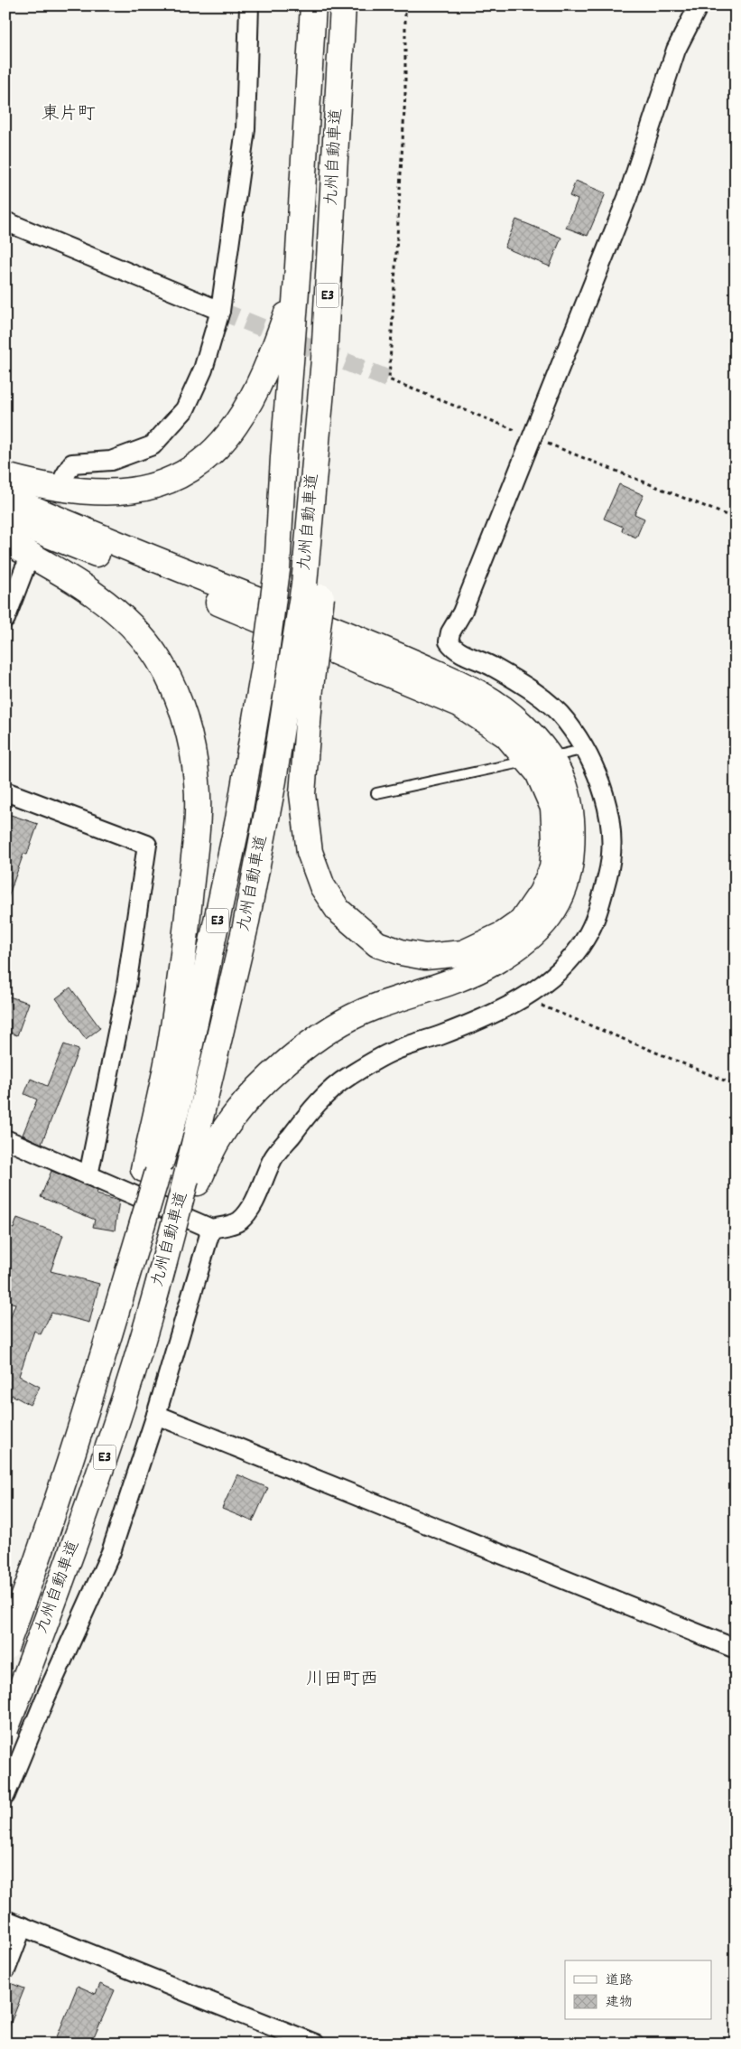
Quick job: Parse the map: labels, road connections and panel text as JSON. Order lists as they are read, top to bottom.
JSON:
{
  "streets": {
    "highway": ["九州自動車道", "E3"]
  },
  "districts": ["東片町", "川田町西"],
  "legend": ["道路", "建物"]
}
